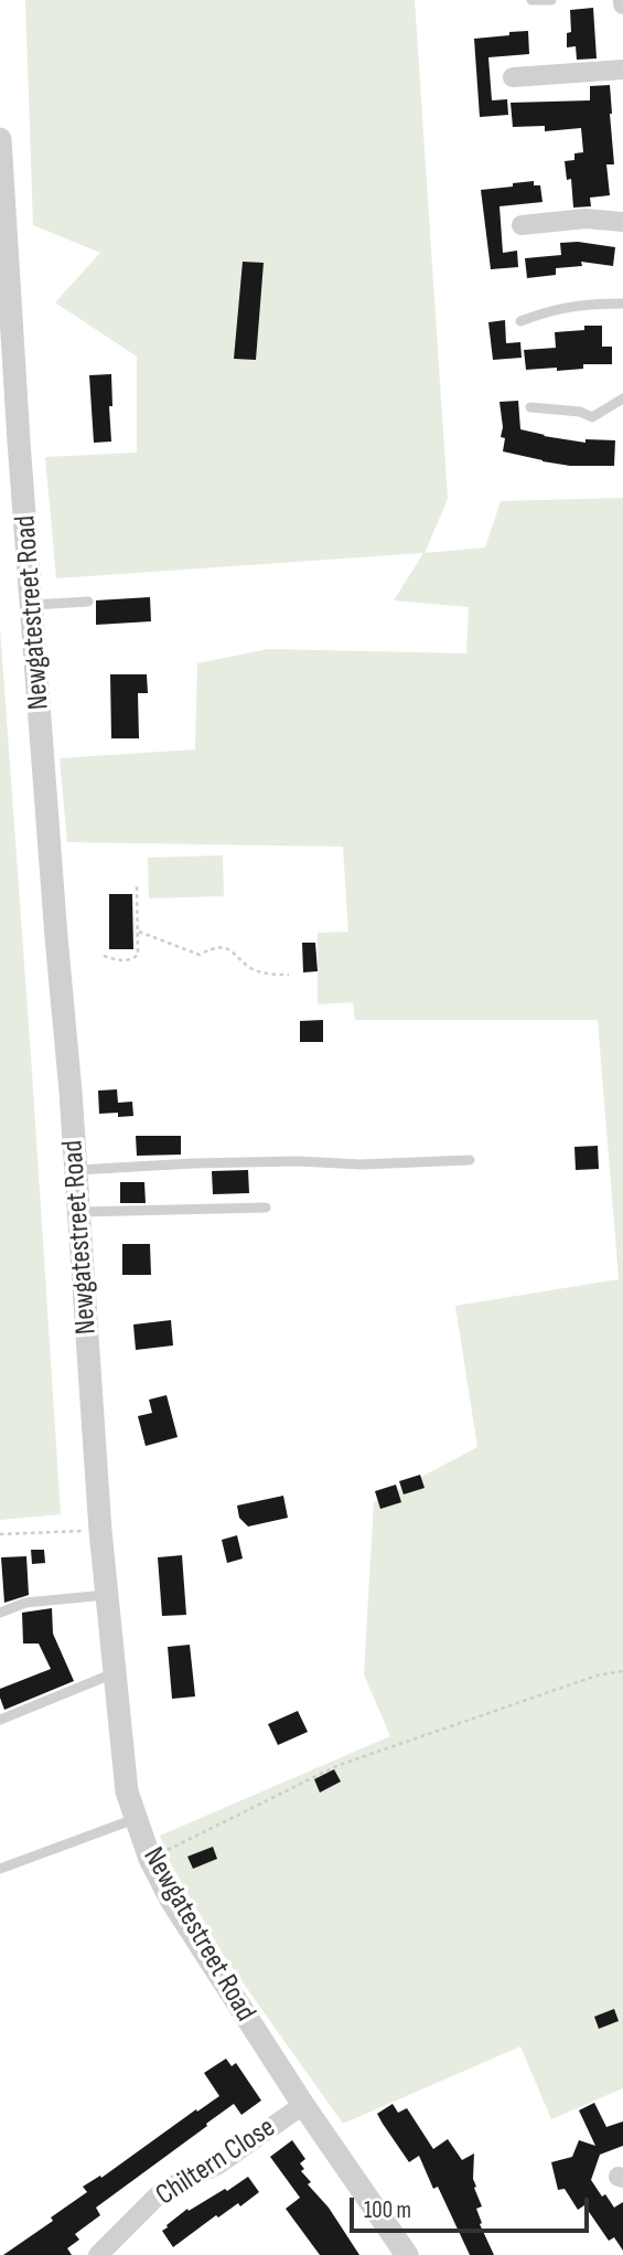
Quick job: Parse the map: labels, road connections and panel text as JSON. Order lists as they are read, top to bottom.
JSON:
{
  "streets": {
    "street": ["Newgatestreet Road", "Chiltern Close"]
  },
  "crossings": [
    ["Newgatestreet Road", "Chiltern Close"]
  ],
  "scale_bar": "100 m"
}
